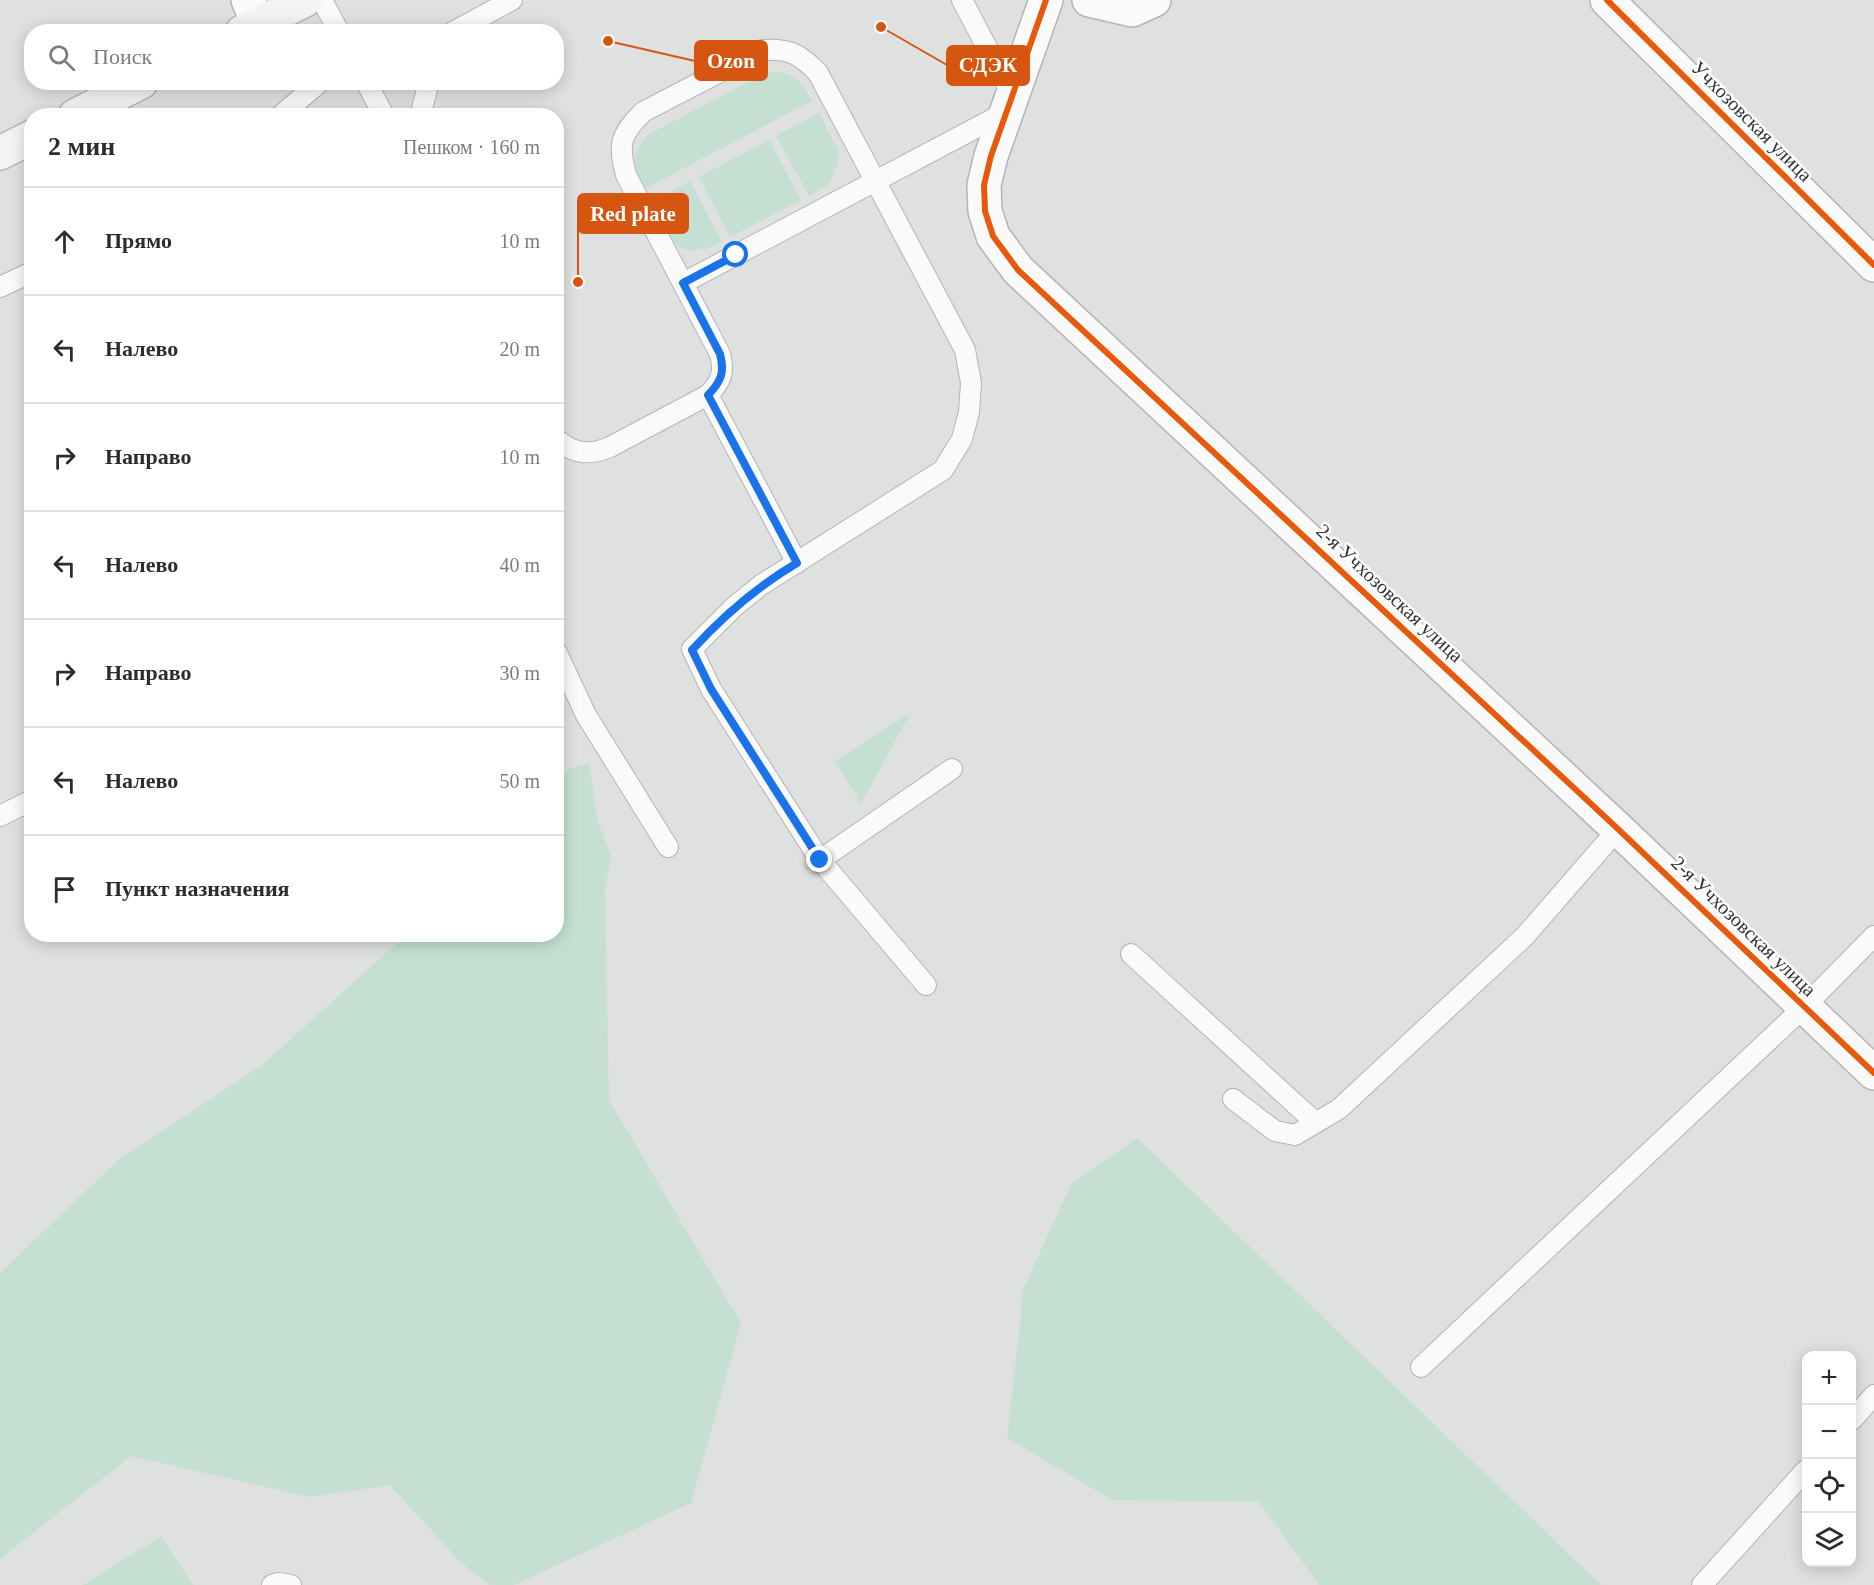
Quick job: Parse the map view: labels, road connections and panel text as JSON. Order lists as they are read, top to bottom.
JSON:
{
  "streets": {
    "street": ["Учхозовская улица", "2-я Учхозовская улица"]
  },
  "places": ["СДЭК", "Ozon", "Red plate"],
  "page": {
    "search": "Поиск",
    "heading": ["2 мин", "Пешком · 160 m"],
    "list": [
      ["Прямо", "10 m"],
      ["Налево", "20 m"],
      ["Направо", "10 m"],
      ["Налево", "40 m"],
      ["Направо", "30 m"],
      ["Налево", "50 m"],
      "Пункт назначения"
    ],
    "map_buttons": ["+", "−"]
  }
}
